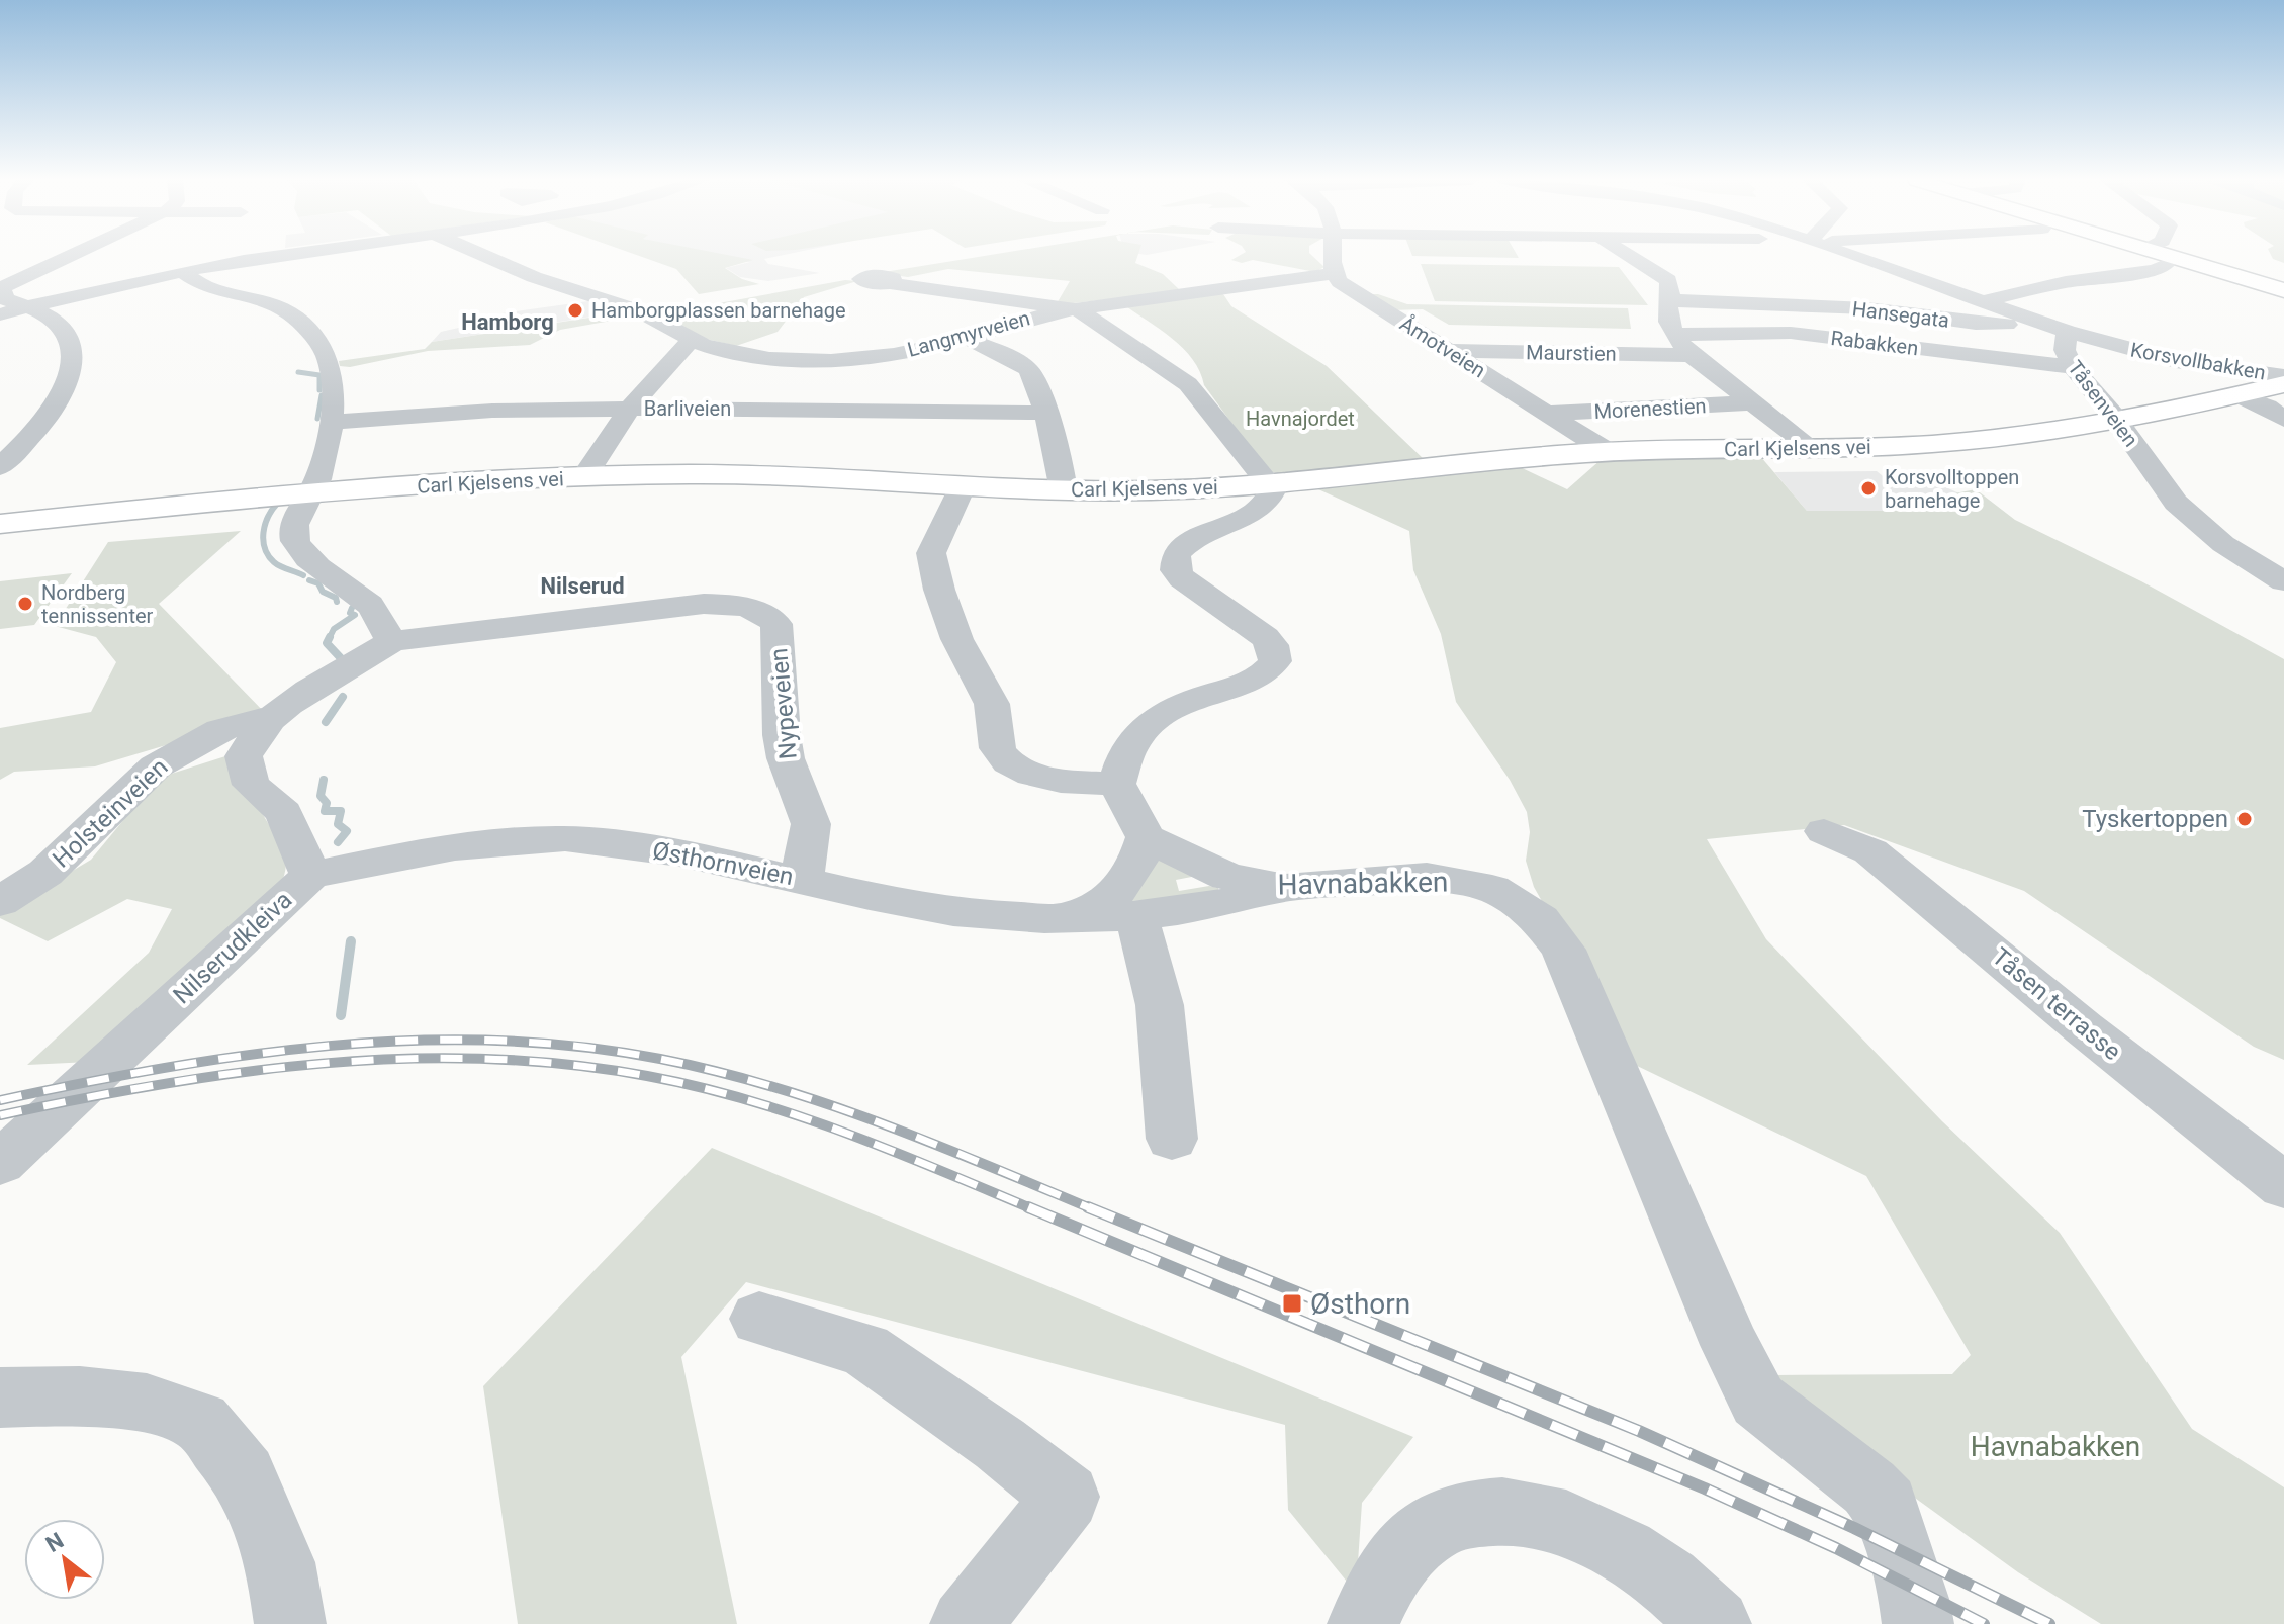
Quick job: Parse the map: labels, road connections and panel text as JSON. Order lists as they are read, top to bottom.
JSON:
{
  "streets": {
    "main road": ["Carl Kjelsens vei"],
    "street": [
      "Hansegata",
      "Langmyrveien",
      "Rabakken",
      "Åmotveien",
      "Maurstien",
      "Korsvollbakken",
      "Tåsenveien",
      "Barliveien",
      "Morenestien",
      "Nypeveien",
      "Holsteinveien",
      "Østhornveien",
      "Havnabakken",
      "Nilserudkleiva",
      "Tåsen terrasse"
    ]
  },
  "crossings": [
    ["Hansegata", "Tåsenveien"],
    ["Langmyrveien", "Åmotveien"],
    ["Rabakken", "Tåsenveien"],
    ["Åmotveien", "Maurstien"],
    ["Åmotveien", "Morenestien"],
    ["Åmotveien", "Carl Kjelsens vei"],
    ["Korsvollbakken", "Tåsenveien"],
    ["Tåsenveien", "Carl Kjelsens vei"],
    ["Nypeveien", "Østhornveien"],
    ["Nypeveien", "Nilserudkleiva"],
    ["Holsteinveien", "Nilserudkleiva"],
    ["Østhornveien", "Havnabakken"],
    ["Østhornveien", "Nilserudkleiva"]
  ],
  "districts": ["Hamborg", "Nilserud"],
  "parks": ["Havnajordet", "Havnabakken"],
  "places": {
    "other": [
      "Hamborgplassen barnehage",
      "Korsvolltoppen barnehage",
      "Nordberg tennissenter",
      "Tyskertoppen"
    ],
    "transit": ["Østhorn"]
  },
  "north": "top left"
}
